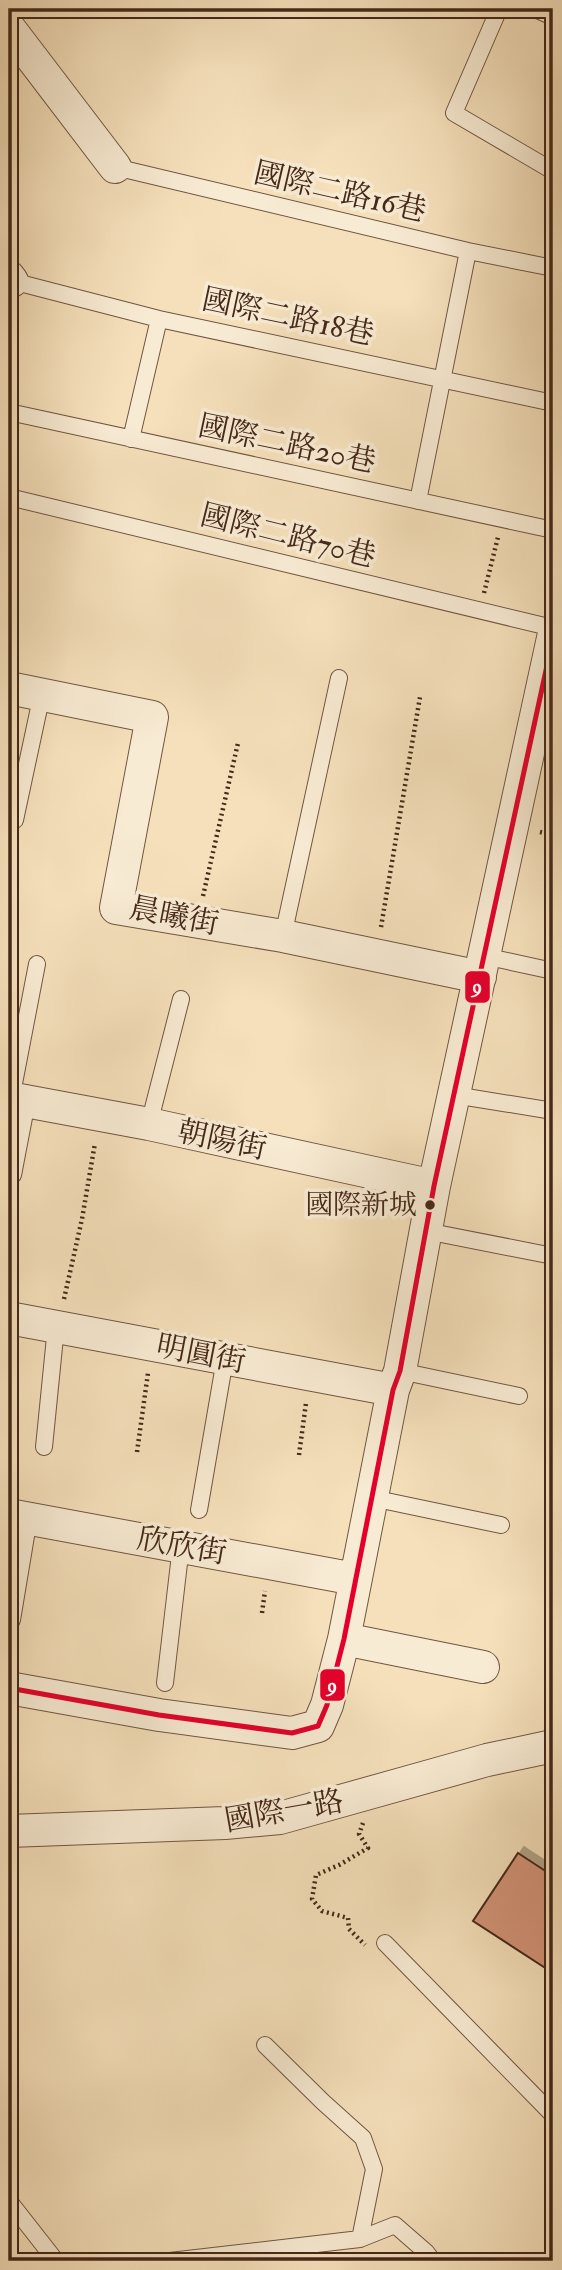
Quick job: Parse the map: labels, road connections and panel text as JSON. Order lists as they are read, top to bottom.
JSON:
{
  "streets": {
    "street": [
      "晨曦街",
      "朝陽街",
      "明圓街",
      "欣欣街",
      "國際一路"
    ],
    "lane": [
      "國際二路16巷",
      "國際二路18巷",
      "國際二路20巷",
      "國際二路70巷"
    ]
  },
  "places": ["國際新城"],
  "lines": ["transit line 9"]
}
